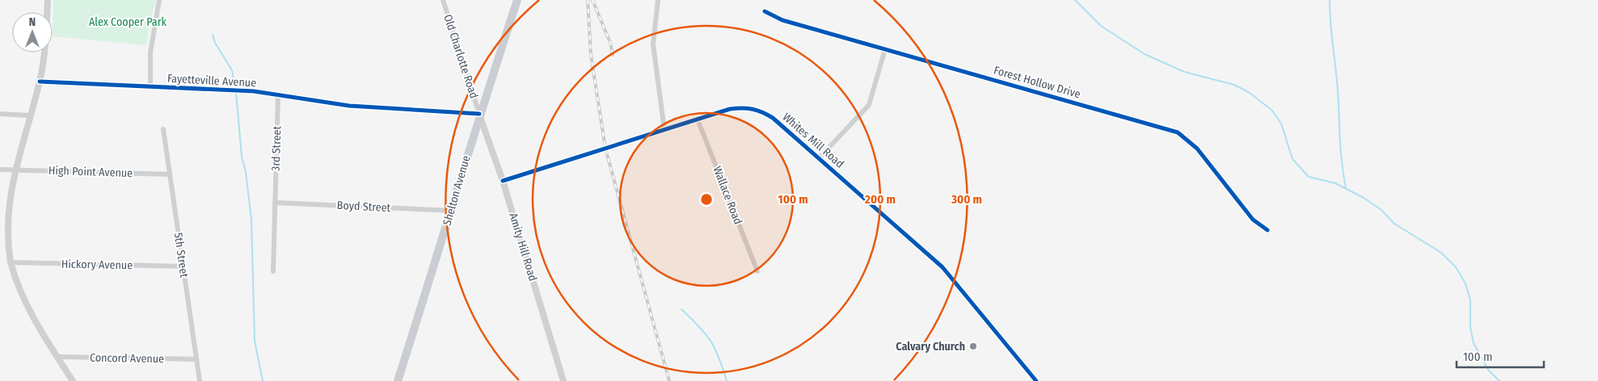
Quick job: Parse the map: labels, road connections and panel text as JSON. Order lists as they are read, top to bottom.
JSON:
{
  "streets": {
    "main road": ["Shelton Avenue"],
    "street": [
      "Old Charlotte Road",
      "Fayetteville Avenue",
      "Forest Hollow Drive",
      "Whites Mill Road",
      "3rd Street",
      "High Point Avenue",
      "Wallace Road",
      "Boyd Street",
      "Amity Hill Road",
      "5th Street",
      "Hickory Avenue",
      "Concord Avenue"
    ]
  },
  "crossings": [
    ["Old Charlotte Road", "Fayetteville Avenue"],
    ["Old Charlotte Road", "Shelton Avenue"],
    ["Old Charlotte Road", "Amity Hill Road"],
    ["Fayetteville Avenue", "3rd Street"],
    ["Fayetteville Avenue", "Shelton Avenue"],
    ["Fayetteville Avenue", "Amity Hill Road"],
    ["Whites Mill Road", "Wallace Road"],
    ["Whites Mill Road", "Amity Hill Road"],
    ["3rd Street", "Boyd Street"],
    ["High Point Avenue", "5th Street"],
    ["Shelton Avenue", "Boyd Street"],
    ["Shelton Avenue", "Amity Hill Road"],
    ["5th Street", "Hickory Avenue"],
    ["5th Street", "Concord Avenue"]
  ],
  "parks": ["Alex Cooper Park"],
  "places": ["Calvary Church"],
  "scale_bar": "100 m",
  "north": "top",
  "rings": ["100 m", "200 m", "300 m"]
}
